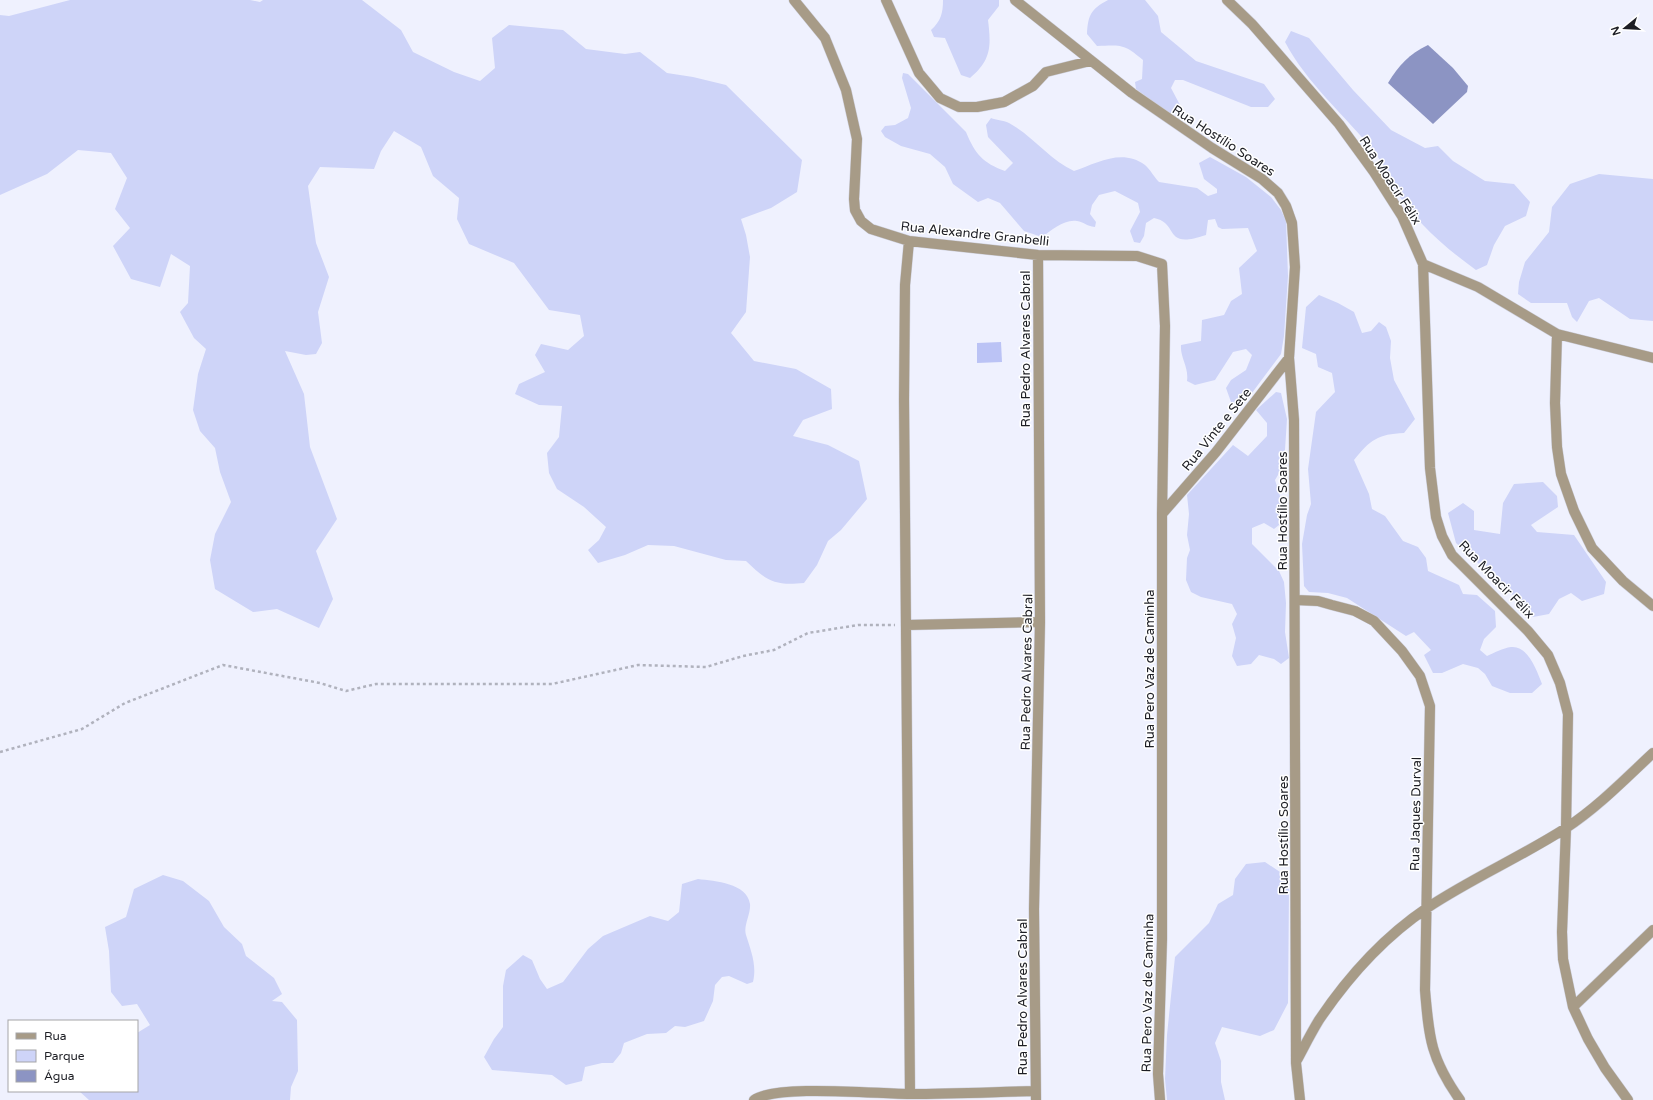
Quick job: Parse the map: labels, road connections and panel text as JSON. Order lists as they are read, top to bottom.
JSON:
{
  "streets": {
    "street": [
      "Rua Hostílio Soares",
      "Rua Moacir Félix",
      "Rua Alexandre Granbelli",
      "Rua Pedro Alvares Cabral",
      "Rua Vinte e Sete",
      "Rua Pero Vaz de Caminha",
      "Rua Jaques Durval"
    ]
  },
  "crossings": [
    ["Rua Hostílio Soares", "Rua Vinte e Sete"],
    ["Rua Hostílio Soares", "Rua Jaques Durval"],
    ["Rua Alexandre Granbelli", "Rua Pedro Alvares Cabral"],
    ["Rua Alexandre Granbelli", "Rua Pero Vaz de Caminha"],
    ["Rua Vinte e Sete", "Rua Pero Vaz de Caminha"]
  ],
  "legend": ["Rua", "Parque", "Água"],
  "north": "left"
}
